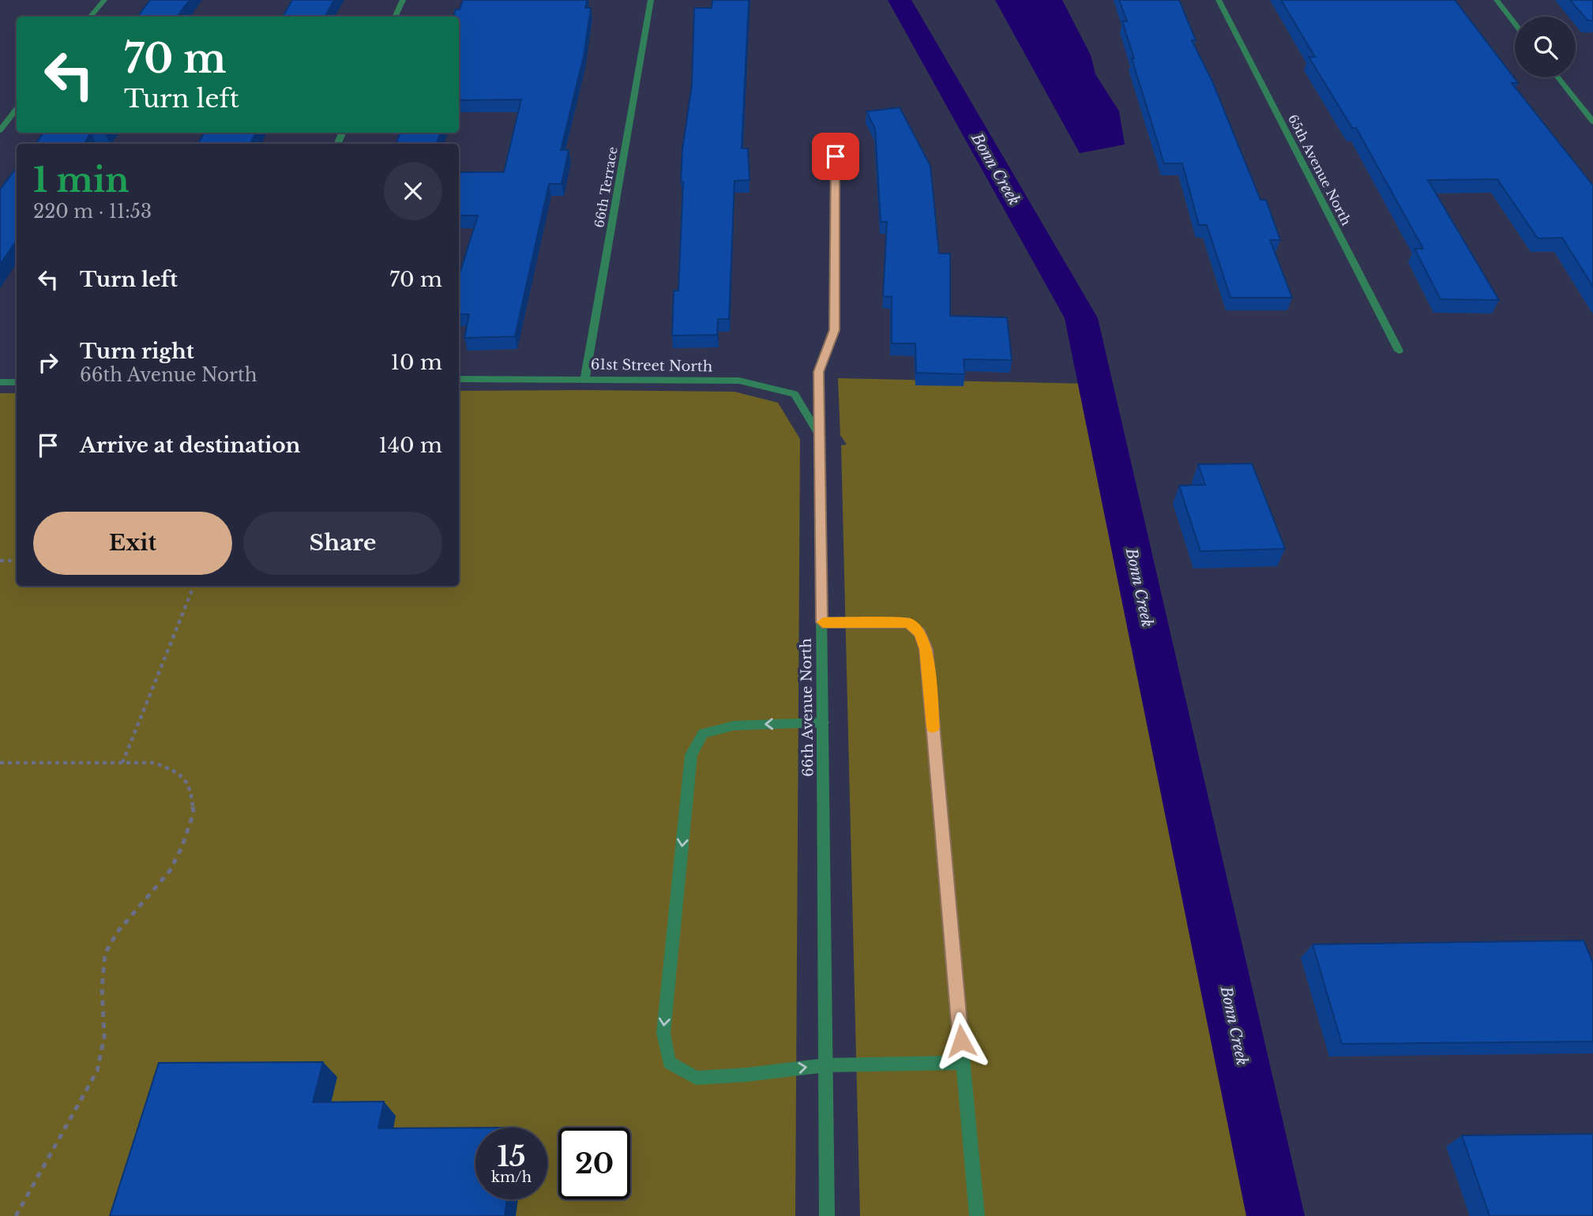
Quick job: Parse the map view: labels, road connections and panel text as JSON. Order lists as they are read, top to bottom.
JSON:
{
  "streets": {
    "street": [
      "65th Avenue North",
      "66th Terrace",
      "61st Street North",
      "66th Avenue North"
    ]
  },
  "crossings": [
    ["66th Terrace", "61st Street North"],
    ["61st Street North", "66th Avenue North"]
  ],
  "water": ["Bonn Creek"],
  "page": {
    "turn": ["70 m", "Turn left"],
    "heading": ["1 min", "220 m · 11:53"],
    "list": [
      {
        "name": "Turn left",
        "value": "70 m"
      },
      {
        "name": "Turn right",
        "note": "66th Avenue North",
        "value": "10 m"
      },
      {
        "name": "Arrive at destination",
        "value": "140 m"
      }
    ],
    "buttons": ["Exit", "Share"],
    "speed": "15 km/h",
    "limit": "20"
  }
}
